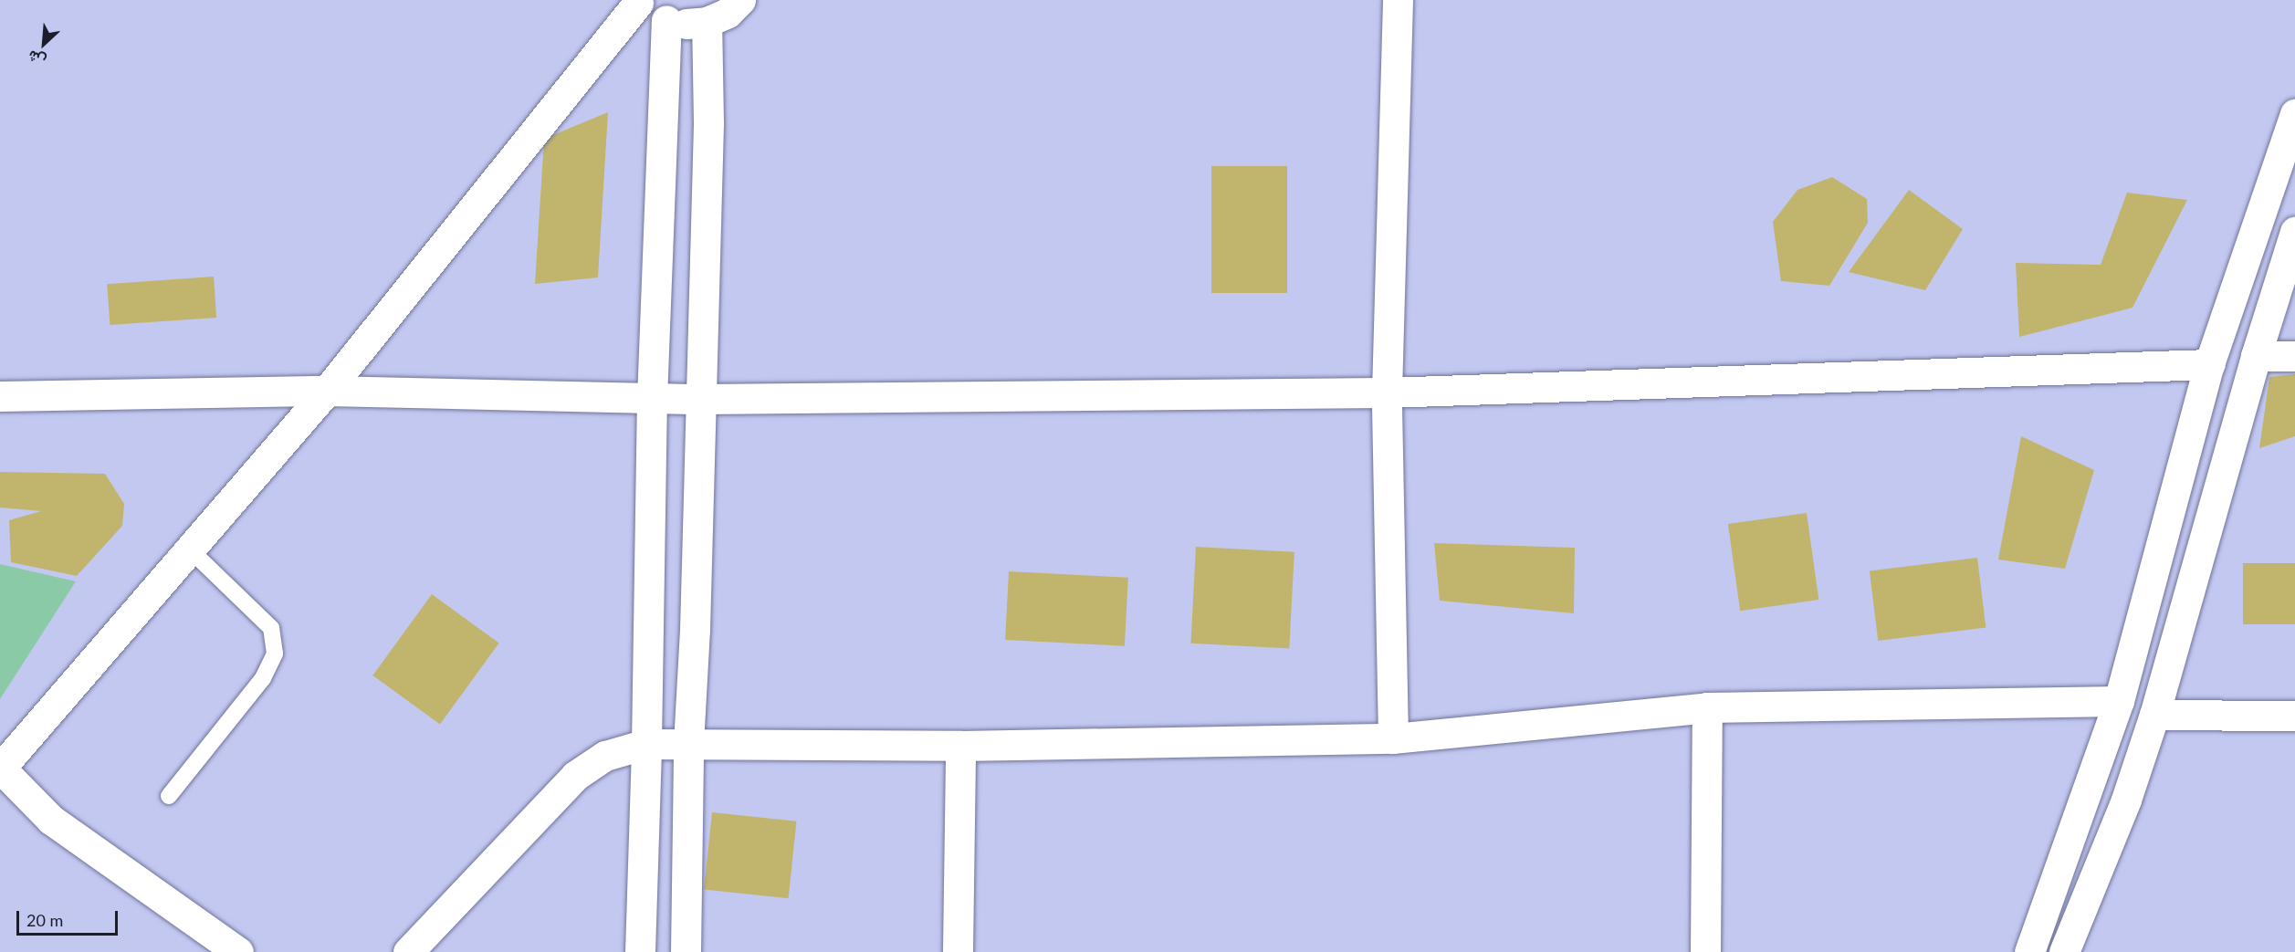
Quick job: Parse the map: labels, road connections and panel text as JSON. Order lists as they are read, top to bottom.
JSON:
{
  "scale_bar": "20 m",
  "north": "bottom left"
}
